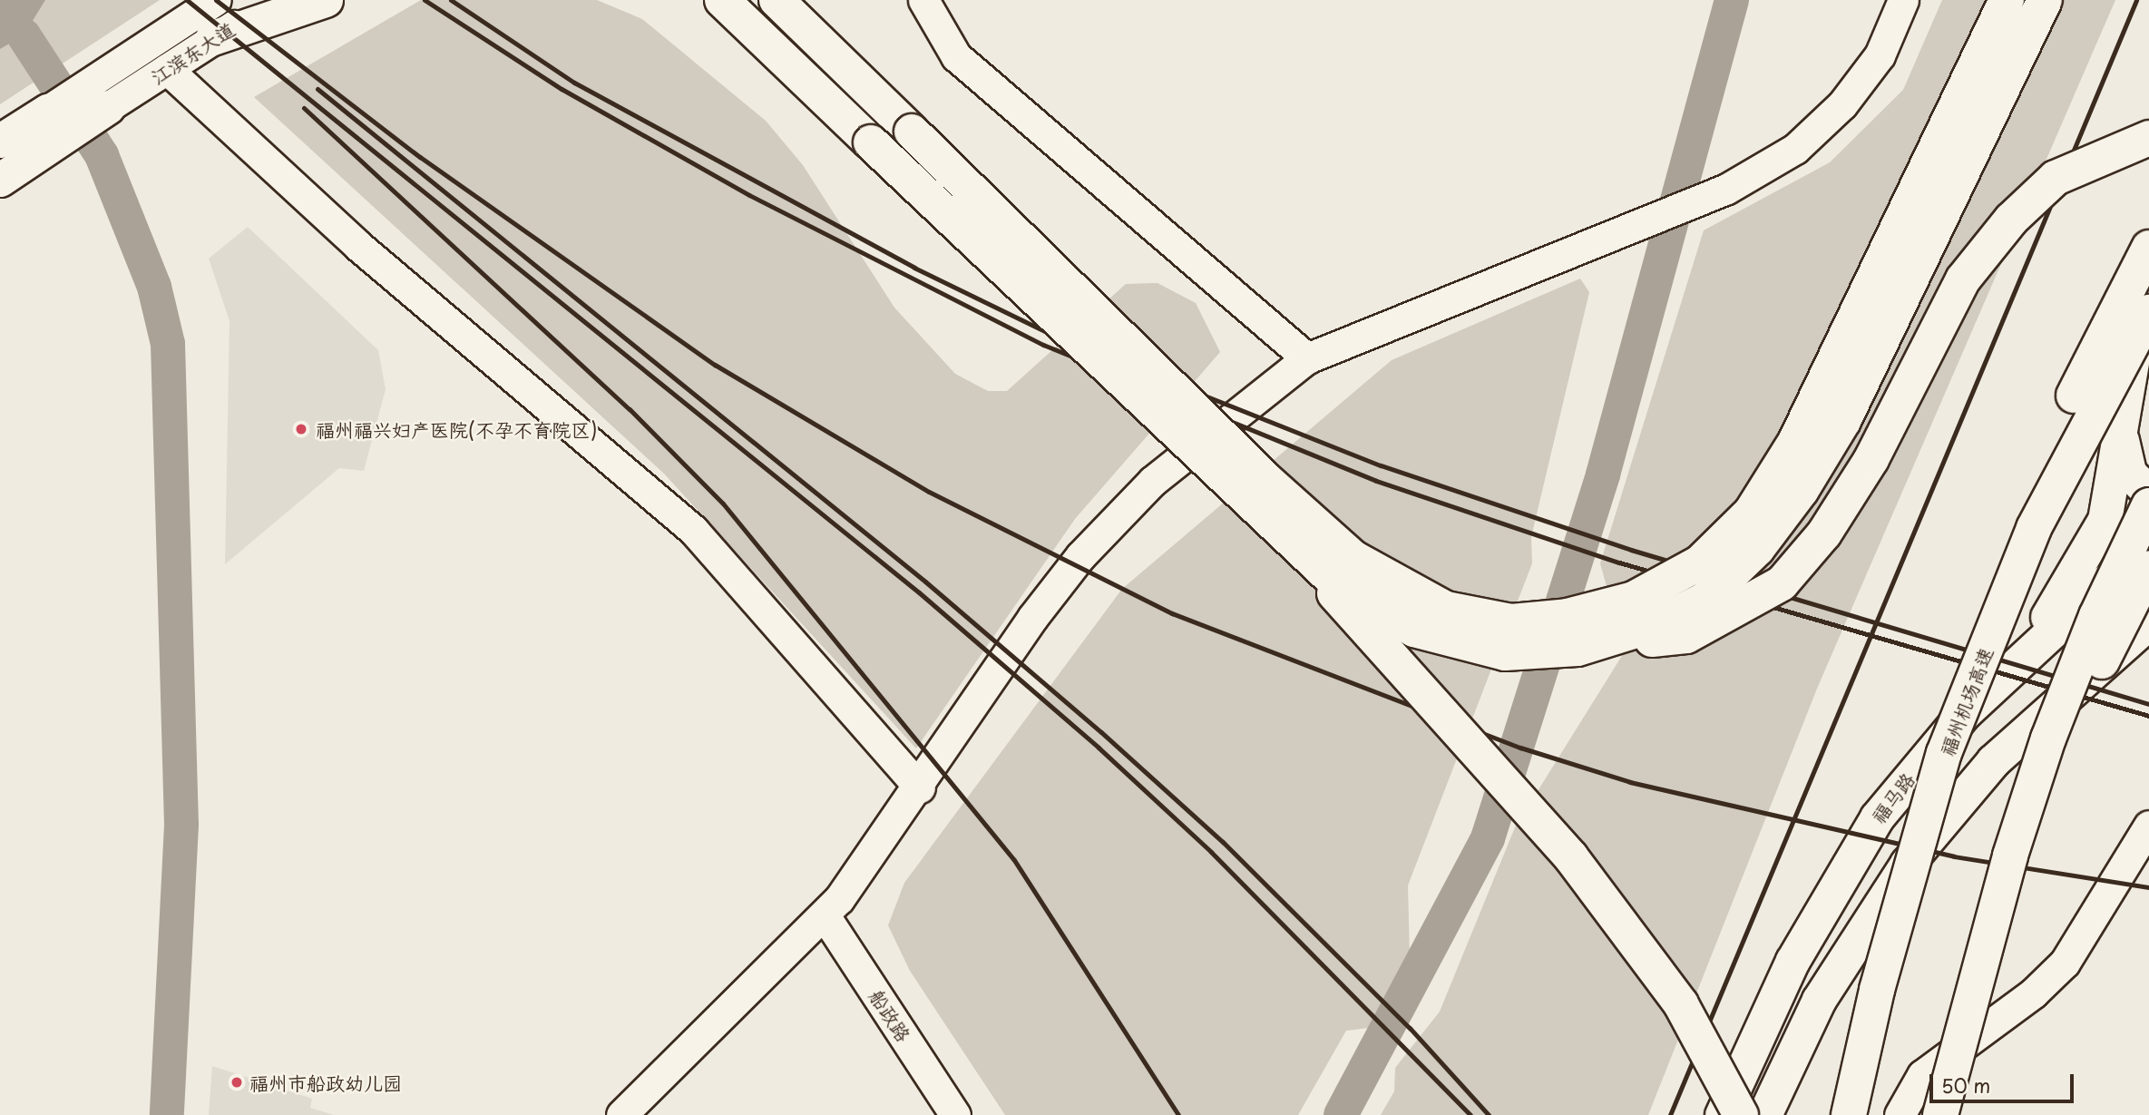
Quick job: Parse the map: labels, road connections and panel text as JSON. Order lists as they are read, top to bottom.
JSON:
{
  "streets": {
    "highway": ["福州机场高速"],
    "main road": ["福马路"],
    "street": ["江滨东大道", "船政路"]
  },
  "places": ["福州福兴妇产医院(不孕不育院区)", "福州市船政幼儿园"],
  "scale_bar": "50 m"
}
